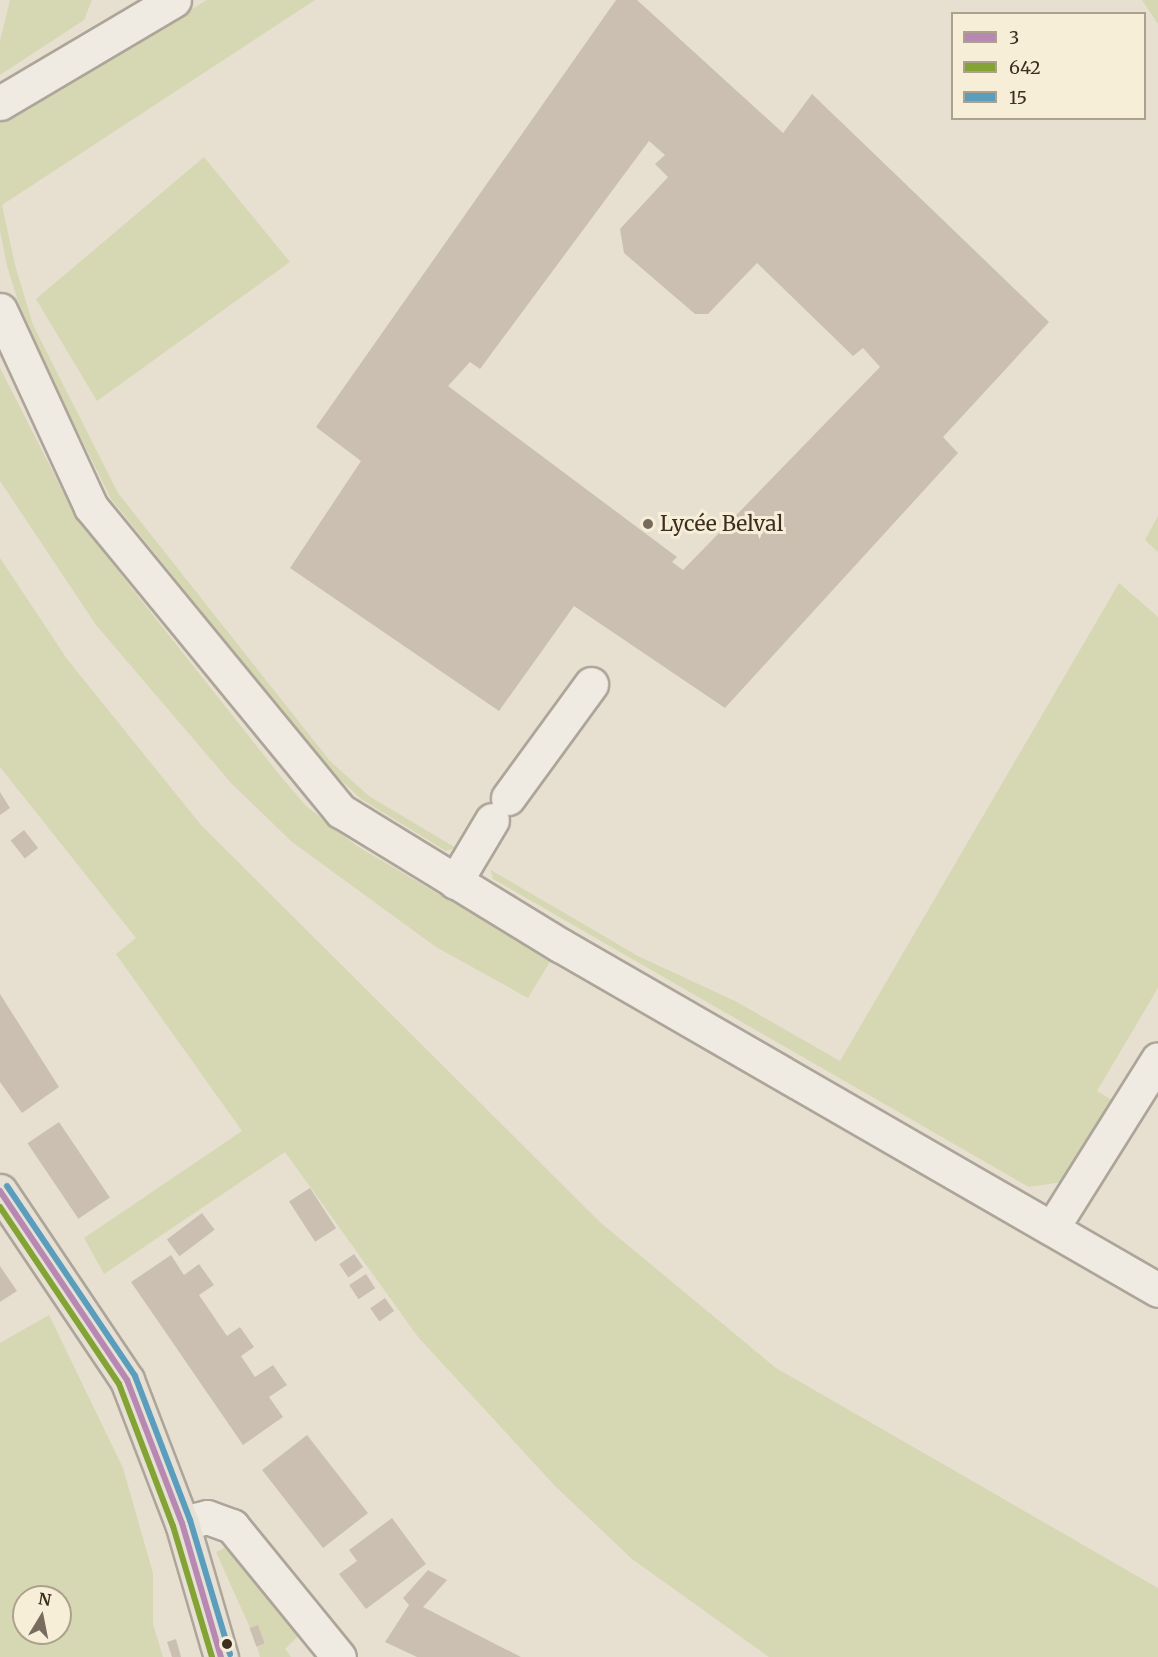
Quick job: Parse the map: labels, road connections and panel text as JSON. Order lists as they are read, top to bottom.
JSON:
{
  "places": ["Lycée Belval"],
  "lines": ["transit line 15", "transit line 3", "transit line 642"],
  "legend": ["3", "642", "15"],
  "north": "top"
}
